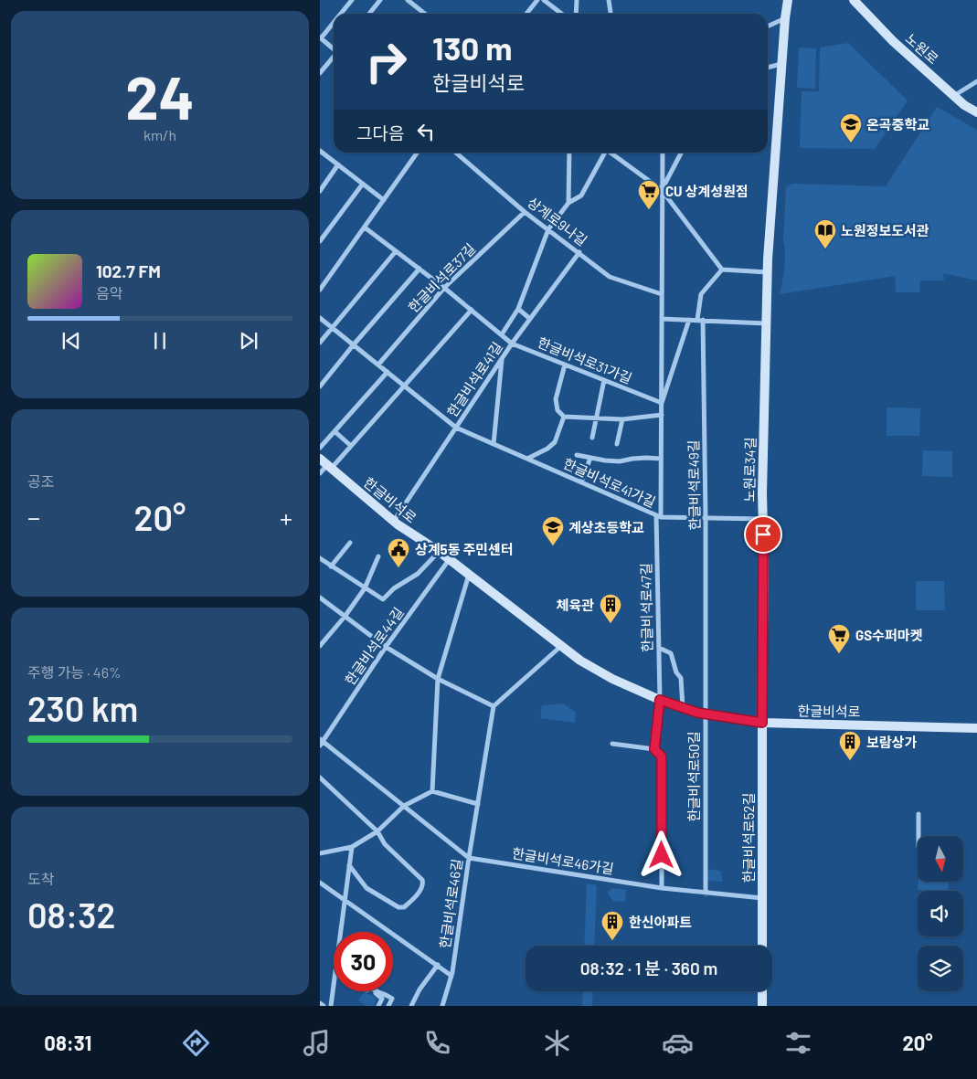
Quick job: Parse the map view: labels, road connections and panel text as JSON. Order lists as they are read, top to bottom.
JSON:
{
  "streets": {
    "street": [
      "노원로",
      "상계로9나길",
      "한글비석로37길",
      "한글비석로31가길",
      "한글비석로41길",
      "노원로34길",
      "한글비석로41가길",
      "한글비석로49길",
      "한글비석로",
      "한글비석로47길",
      "한글비석로44길",
      "한글비석로50길",
      "한글비석로52길",
      "한글비석로46가길",
      "한글비석로46길"
    ]
  },
  "crossings": [
    ["상계로9나길", "한글비석로37길"],
    ["상계로9나길", "한글비석로41길"],
    ["상계로9나길", "한글비석로47길"],
    ["한글비석로37길", "한글비석로31가길"],
    ["한글비석로31가길", "한글비석로41길"],
    ["한글비석로31가길", "한글비석로47길"],
    ["한글비석로41길", "한글비석로41가길"],
    ["한글비석로41길", "한글비석로"],
    ["노원로34길", "한글비석로41가길"],
    ["노원로34길", "한글비석로"],
    ["노원로34길", "한글비석로52길"],
    ["한글비석로41가길", "한글비석로49길"],
    ["한글비석로41가길", "한글비석로47길"],
    ["한글비석로49길", "한글비석로"],
    ["한글비석로49길", "한글비석로50길"],
    ["한글비석로", "한글비석로47길"],
    ["한글비석로", "한글비석로44길"],
    ["한글비석로", "한글비석로50길"],
    ["한글비석로", "한글비석로52길"],
    ["한글비석로50길", "한글비석로46가길"],
    ["한글비석로52길", "한글비석로46가길"],
    ["한글비석로46가길", "한글비석로46길"]
  ],
  "places": {
    "school or university": ["온곡중학교", "계상초등학교"],
    "supermarket": ["CU 상계성원점", "GS수퍼마켓"],
    "library": ["노원정보도서관"],
    "public building": ["상계5동 주민센터"],
    "building": ["체육관", "보람상가", "한신아파트"]
  },
  "north": "bottom",
  "page": {
    "tile": [
      ["24", "km/h"],
      "공조",
      ["주행 가능 · 46%", "230 km"],
      ["도착", "08:32"]
    ],
    "turn": ["130 m", "한글비석로"],
    "then": "그다음",
    "song": ["102.7 FM", "음악"],
    "heat": ["−", "20°", "+"],
    "limit": "30",
    "trip": "08:32 · 1 분 · 360 m",
    "tabs": ["08:31", "20°"]
  }
}
